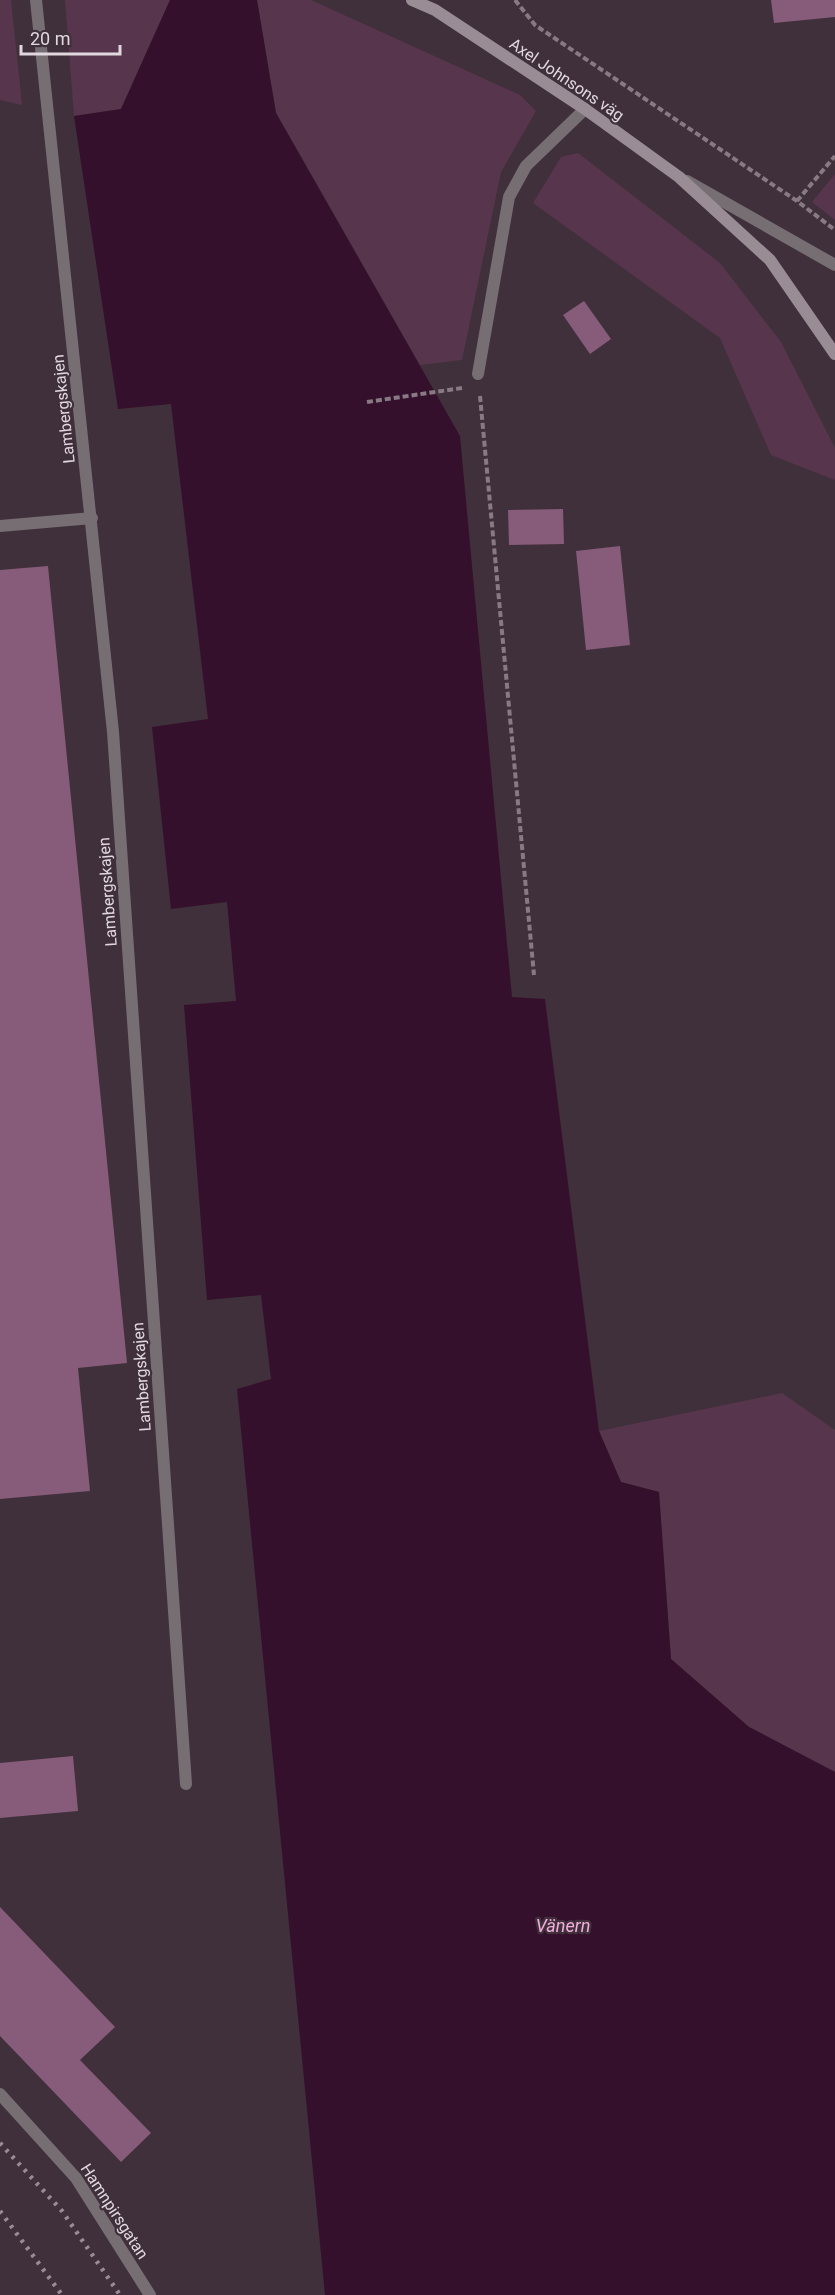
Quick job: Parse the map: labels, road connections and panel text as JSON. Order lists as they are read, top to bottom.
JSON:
{
  "streets": {
    "street": ["Axel Johnsons väg", "Lambergskajen", "Hamnpirsgatan"]
  },
  "water": ["Vänern"],
  "scale_bar": "20 m"
}
